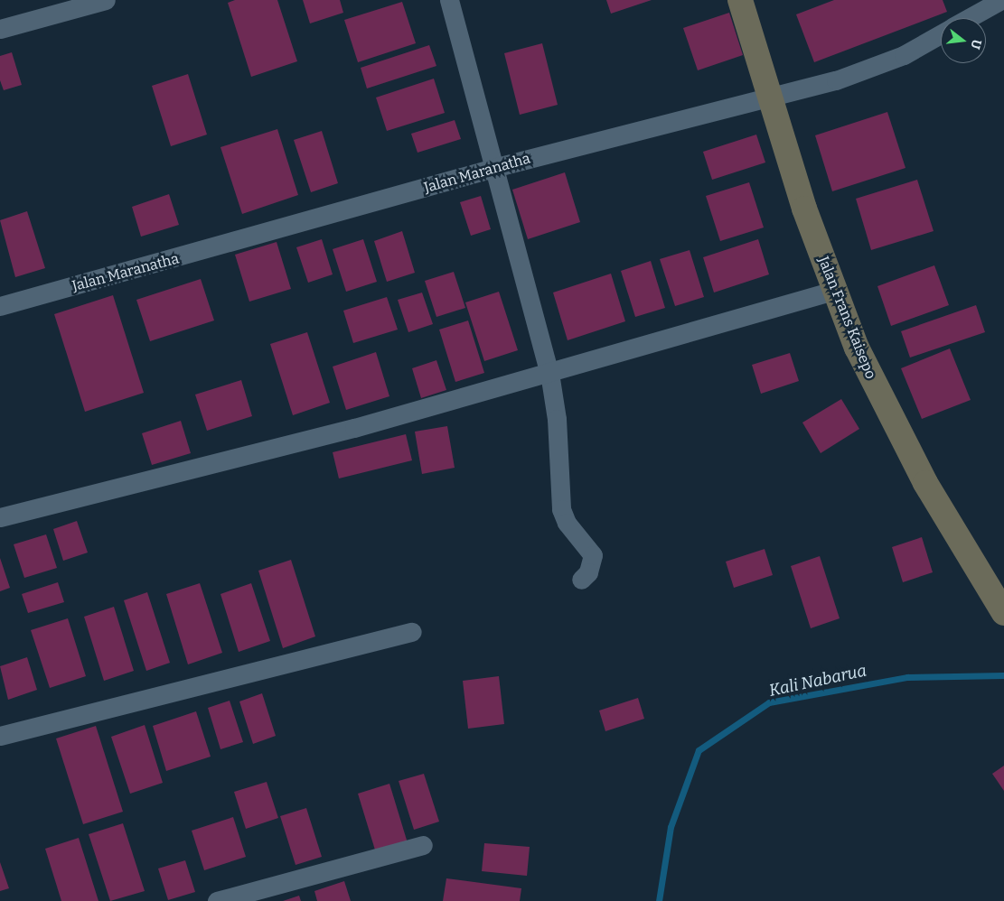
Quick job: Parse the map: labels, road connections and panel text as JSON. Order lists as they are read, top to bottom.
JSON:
{
  "streets": {
    "street": ["Jalan Maranatha", "Jalan Frans Kaisepo"]
  },
  "crossings": [
    ["Jalan Maranatha", "Jalan Frans Kaisepo"]
  ],
  "water": ["Kali Nabarua"],
  "north": "right"
}
